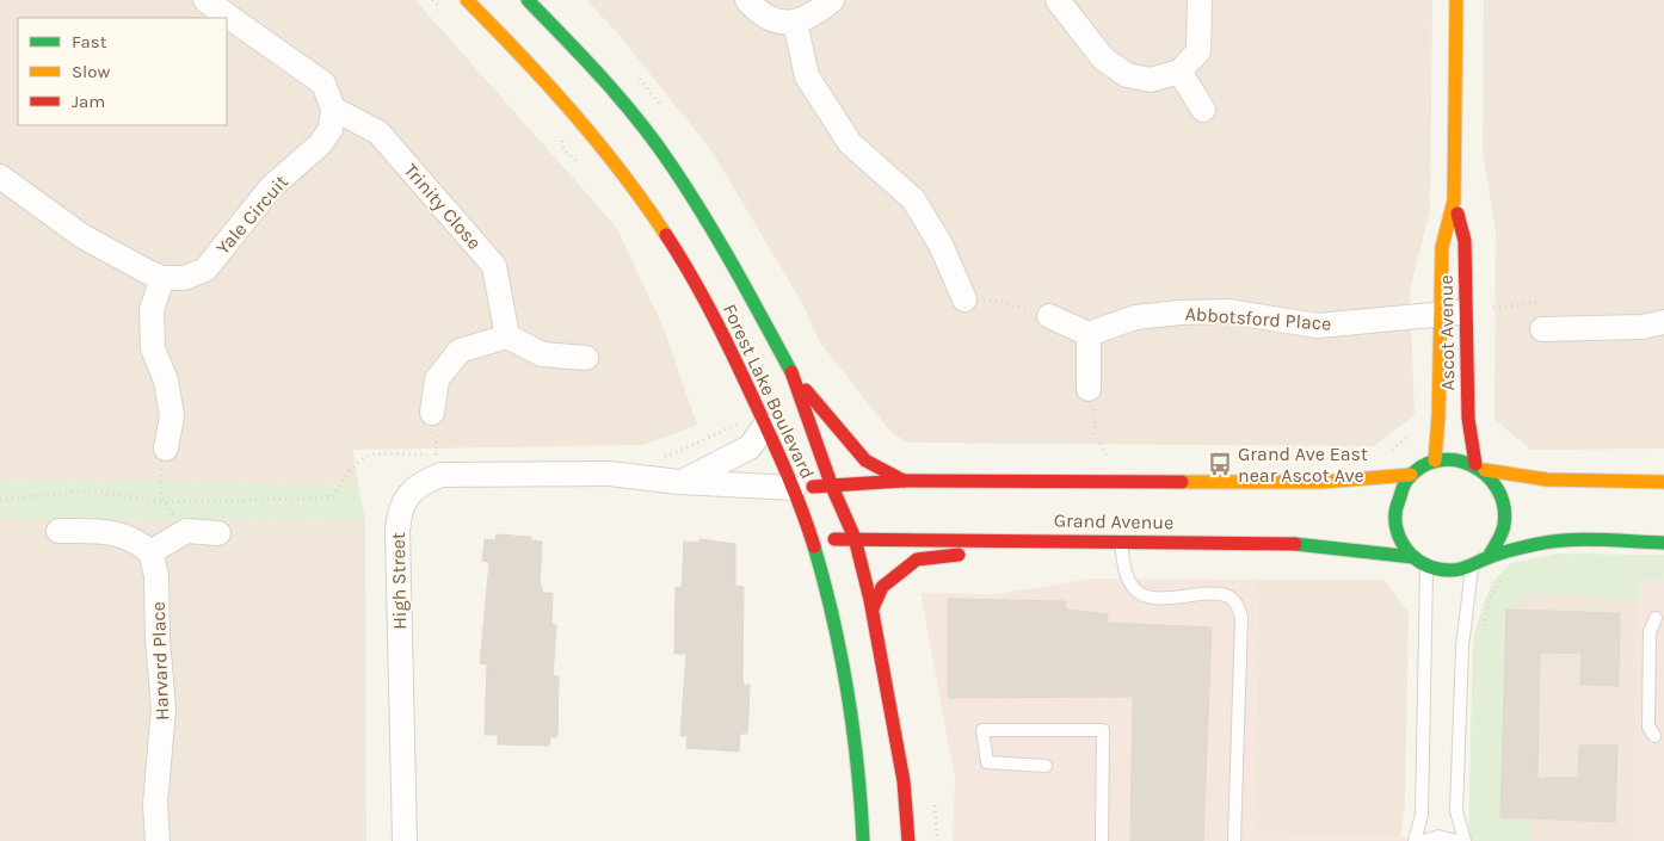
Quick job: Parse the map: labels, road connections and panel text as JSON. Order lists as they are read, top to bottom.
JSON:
{
  "streets": {
    "street": [
      "Trinity Close",
      "Yale Circuit",
      "Abbotsford Place",
      "Ascot Avenue",
      "Forest Lake Boulevard",
      "Grand Avenue",
      "High Street",
      "Harvard Place"
    ]
  },
  "crossings": [
    ["Trinity Close", "Yale Circuit"],
    ["Abbotsford Place", "Ascot Avenue"],
    ["Ascot Avenue", "Grand Avenue"],
    ["Forest Lake Boulevard", "Grand Avenue"],
    ["Forest Lake Boulevard", "High Street"],
    ["Grand Avenue", "High Street"]
  ],
  "places": {
    "bus stop": ["Grand Ave East near Ascot Ave"]
  },
  "legend": ["Fast", "Slow", "Jam"]
}
